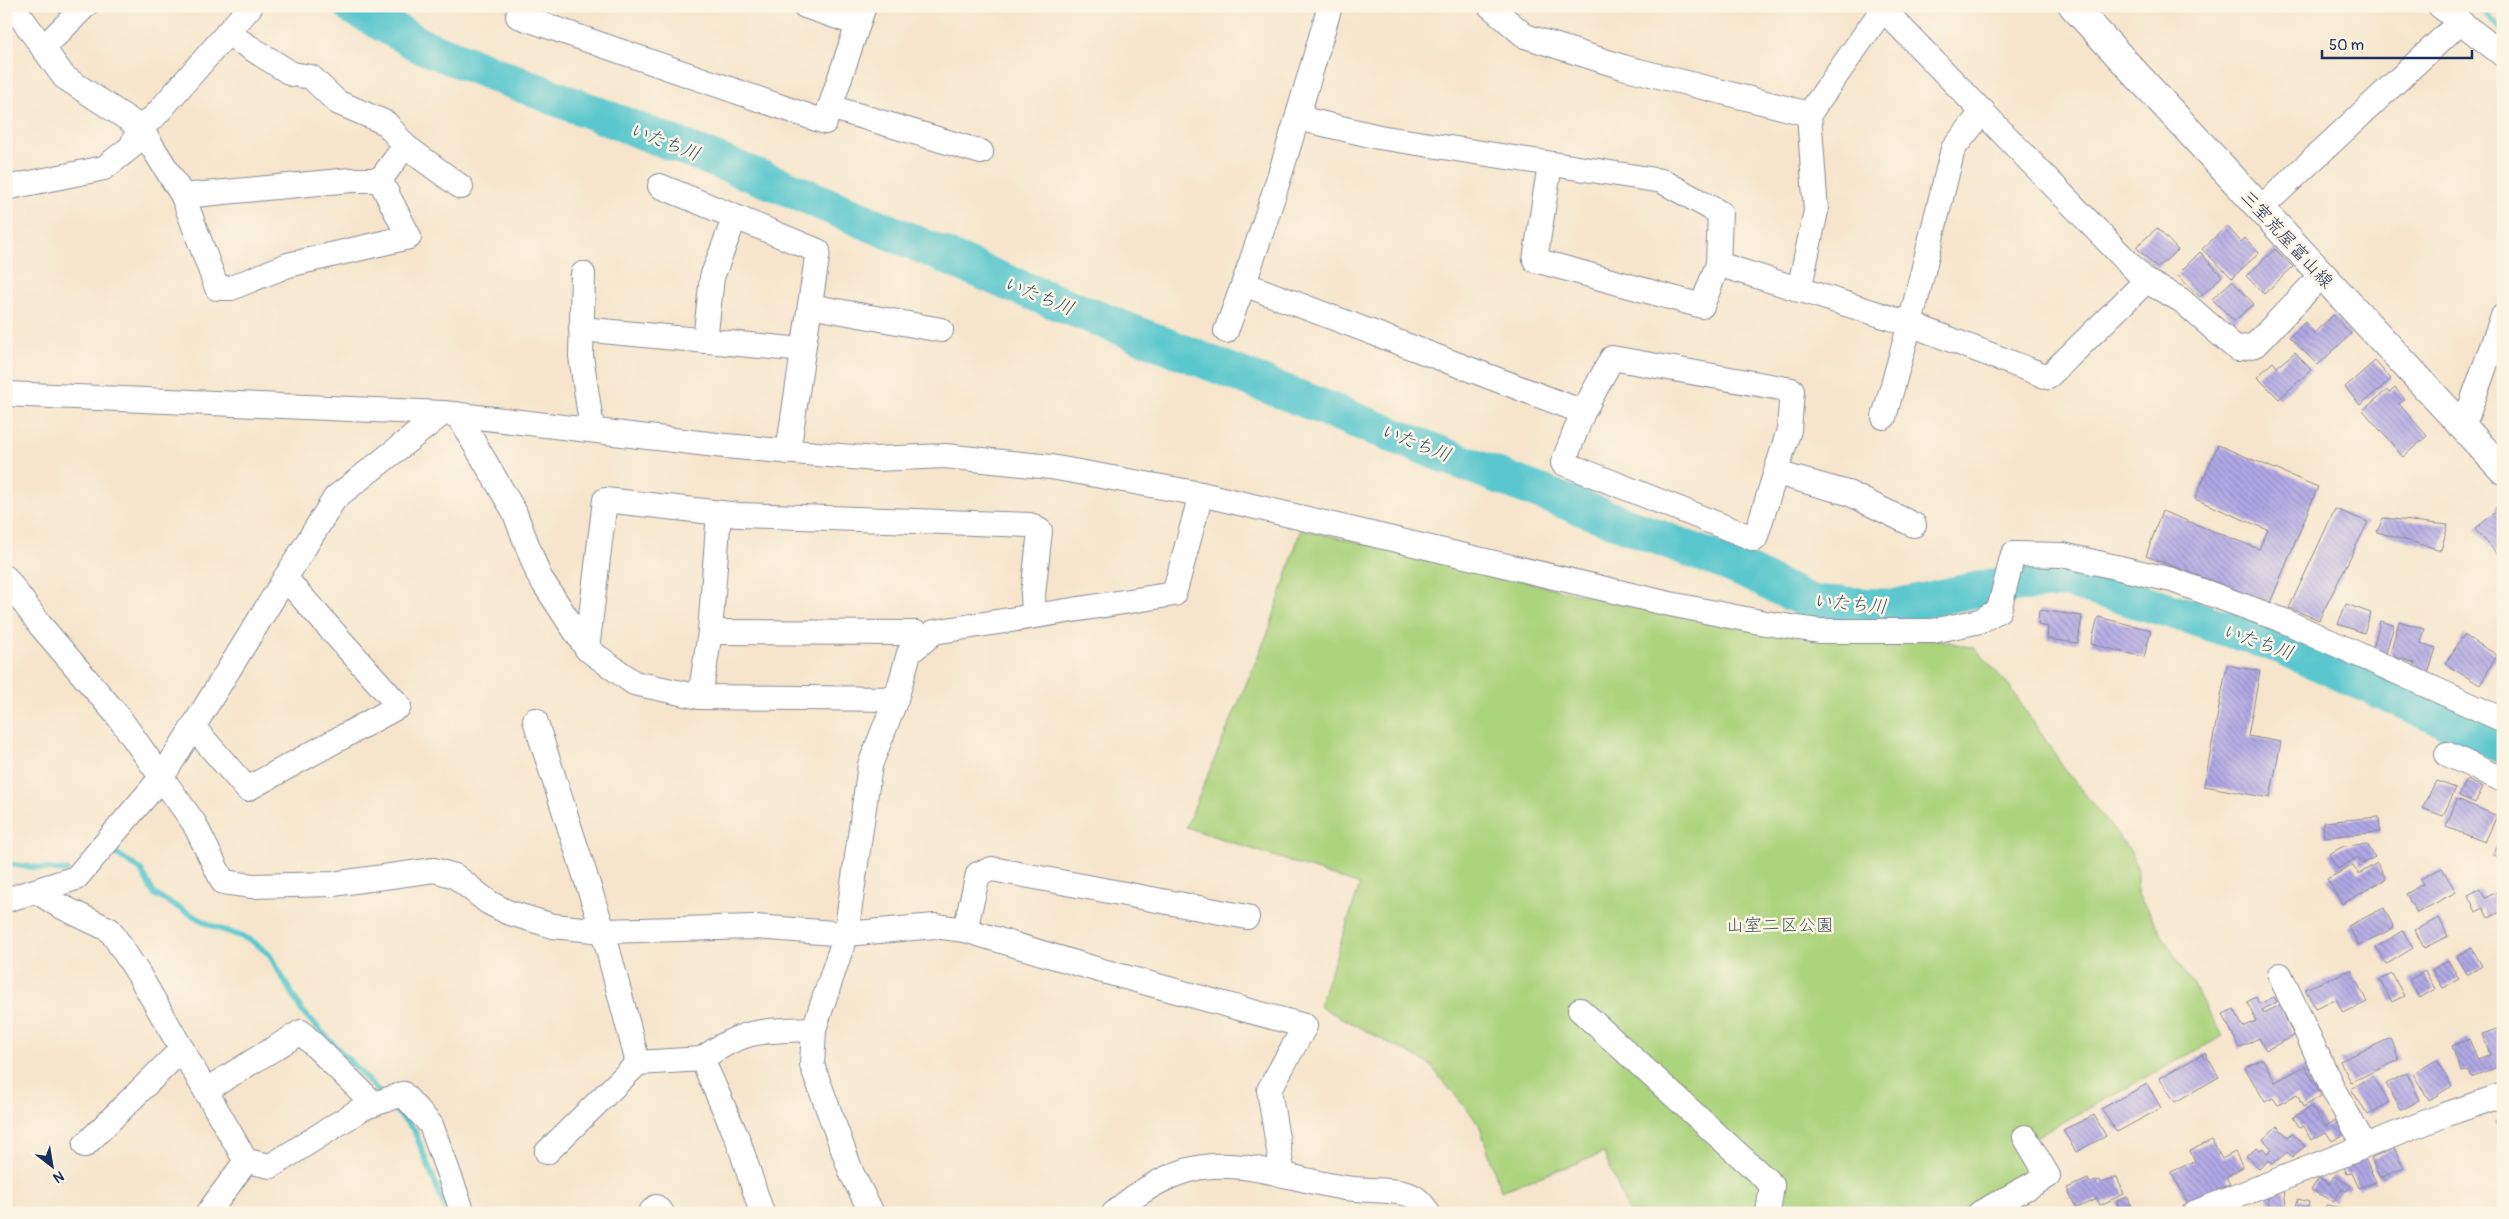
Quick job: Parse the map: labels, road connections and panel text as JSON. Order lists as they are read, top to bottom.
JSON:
{
  "streets": {
    "main road": ["三室荒屋富山線"]
  },
  "water": ["いたち川"],
  "parks": ["山室二区公園"],
  "scale_bar": "50 m",
  "north": "bottom right"
}
